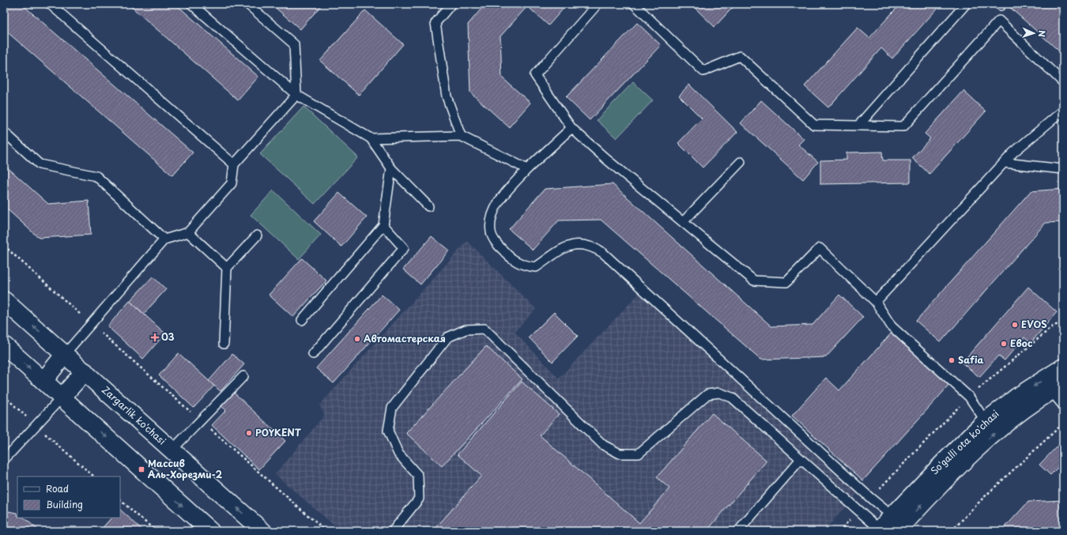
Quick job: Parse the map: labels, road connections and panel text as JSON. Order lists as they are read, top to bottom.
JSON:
{
  "streets": {
    "main road": ["Zargarlik ko'chasi", "So'galli ota ko'chasi"]
  },
  "places": {
    "other": [
      "EVOS",
      "Автомастерская",
      "Евос",
      "Safia",
      "POYKENT"
    ],
    "health": ["03"],
    "transit": ["Массив Аль-Хорезми-2"]
  },
  "legend": ["Road", "Building"],
  "north": "right"
}
